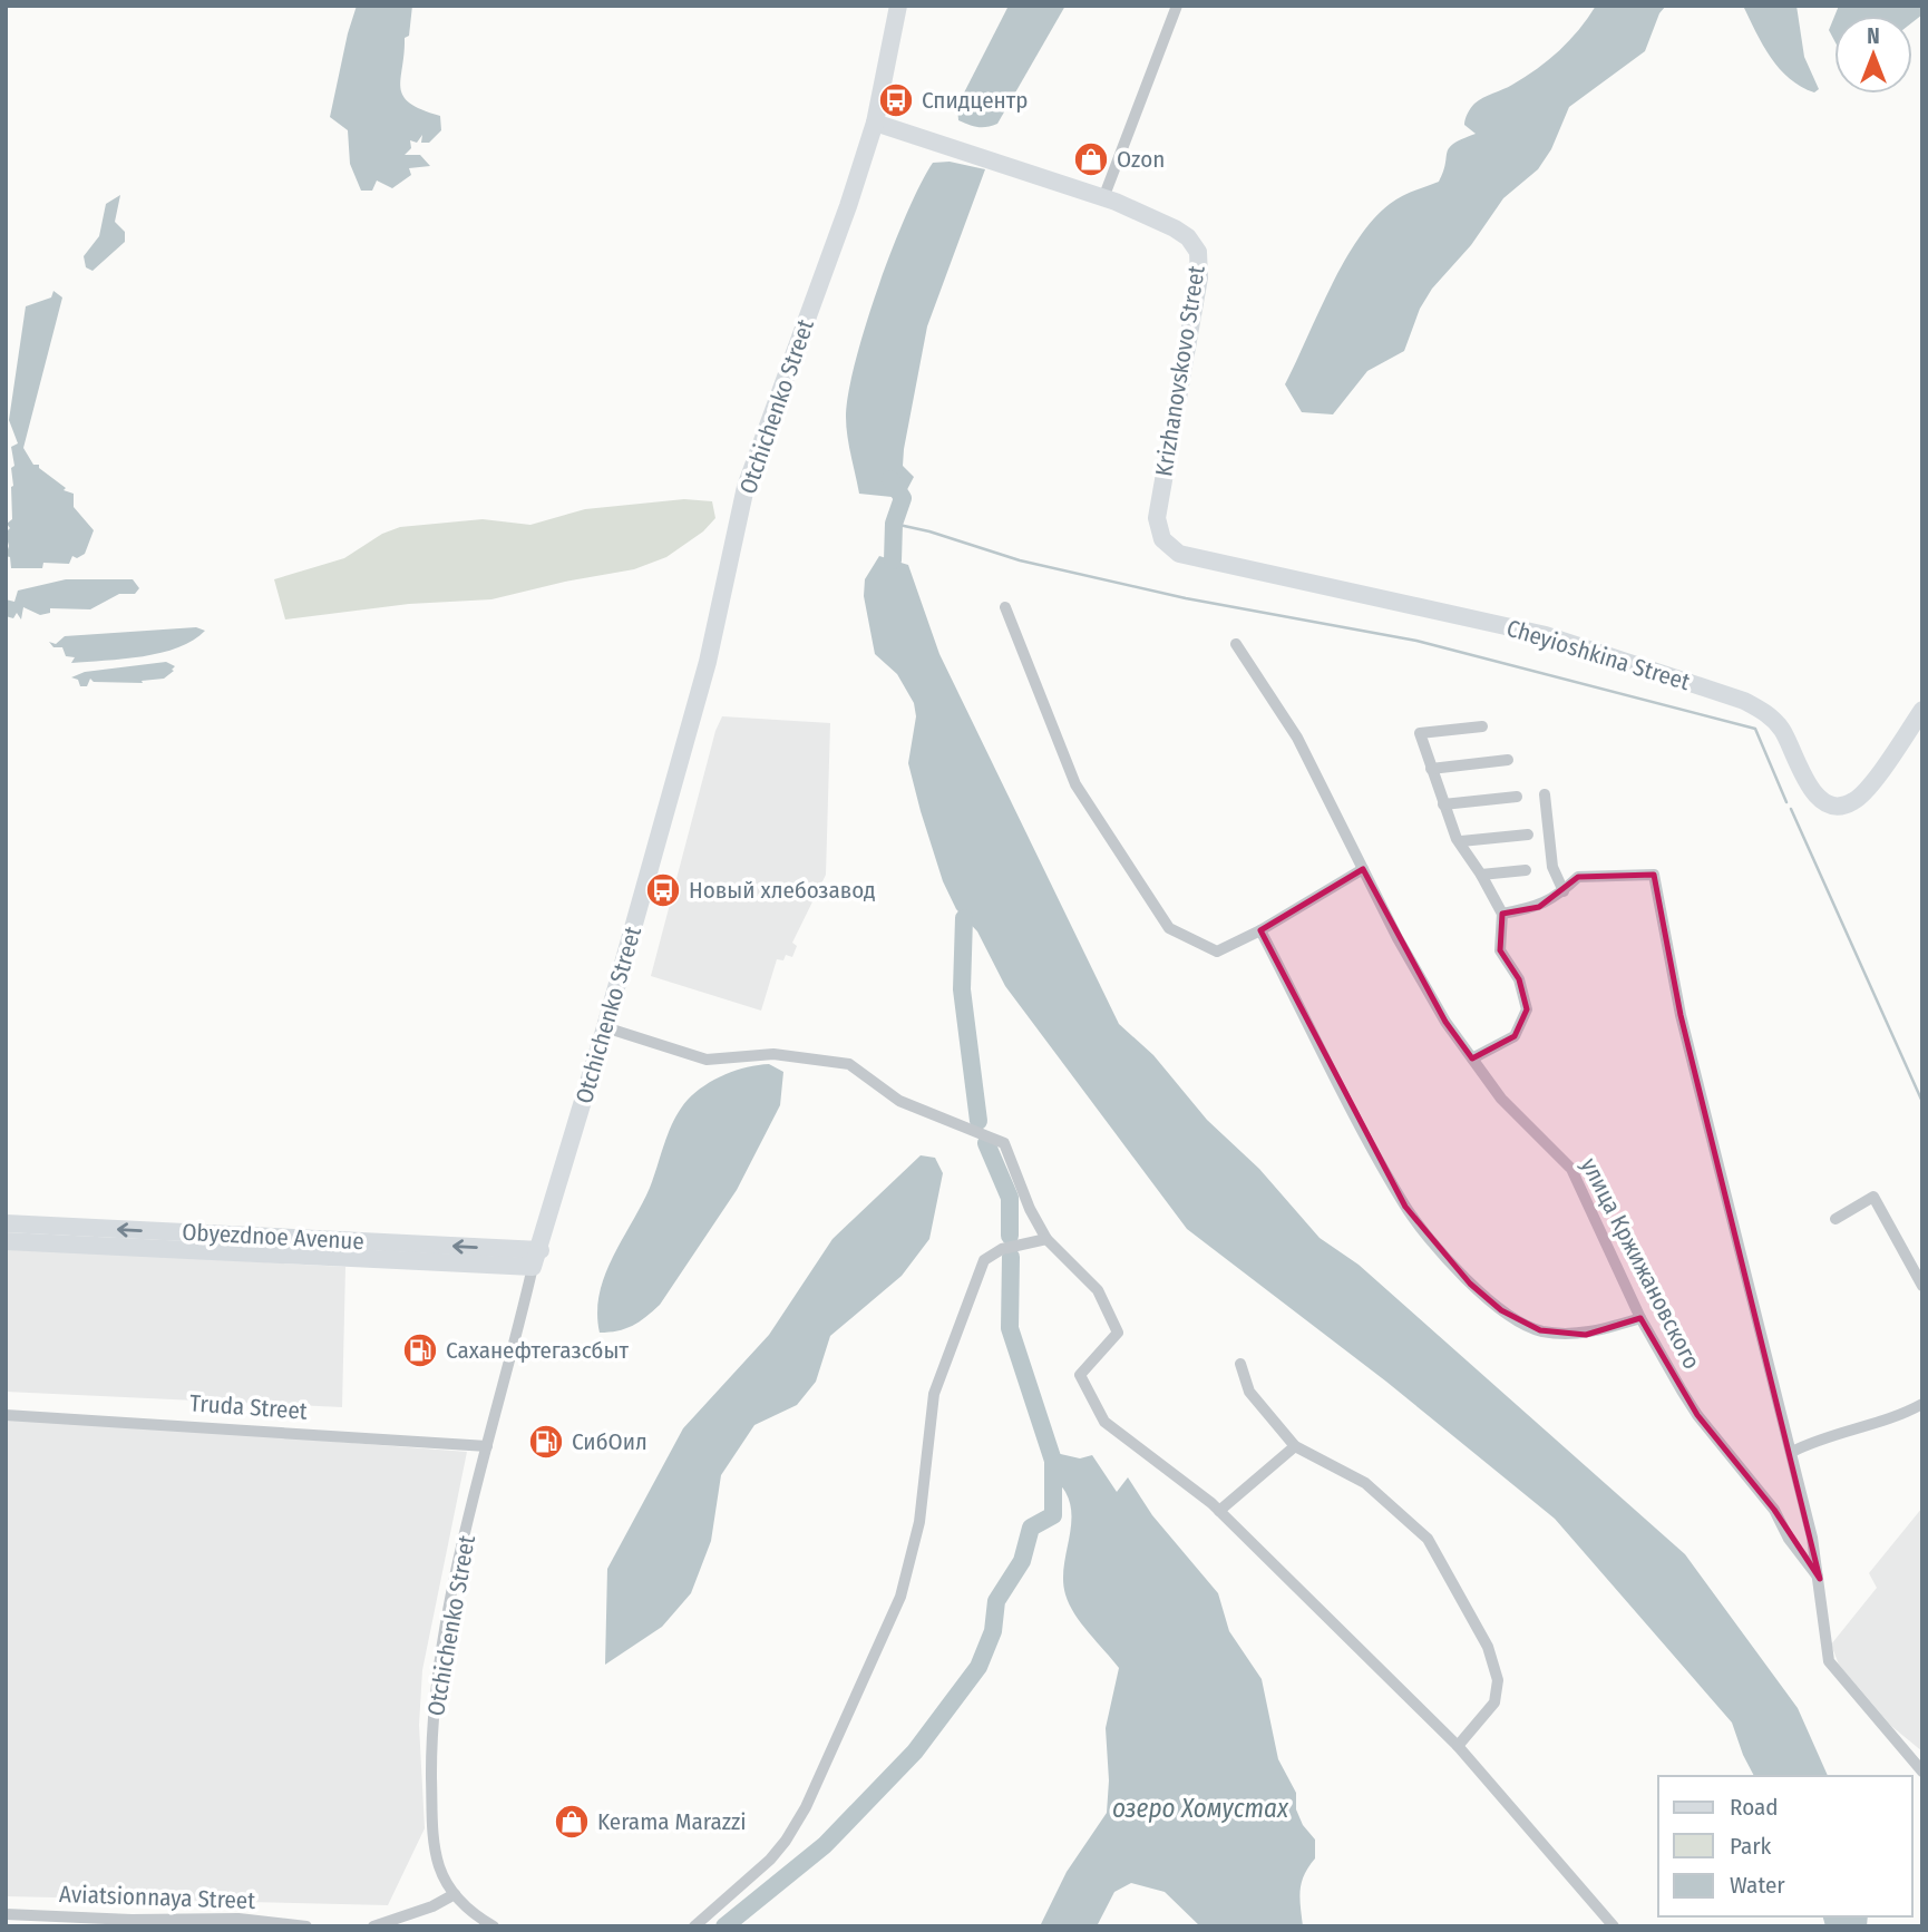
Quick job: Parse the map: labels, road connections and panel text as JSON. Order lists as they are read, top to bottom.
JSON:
{
  "streets": {
    "street": [
      "Krizhanovskovo Street",
      "Otchichenko Street",
      "Cheyioshkina Street",
      "Obyezdnoe Avenue",
      "улица Кржижановского",
      "Truda Street",
      "Aviatsionnaya Street"
    ]
  },
  "crossings": [
    ["Krizhanovskovo Street", "Otchichenko Street"],
    ["Krizhanovskovo Street", "Cheyioshkina Street"],
    ["Otchichenko Street", "Obyezdnoe Avenue"],
    ["Otchichenko Street", "Truda Street"]
  ],
  "water": ["озеро Хомустах"],
  "places": {
    "bus stop": ["Спидцентр", "Новый хлебозавод"],
    "shop": ["Ozon", "Kerama Marazzi"],
    "fuel station": ["Саханефтегазсбыт", "СибОил"]
  },
  "legend": ["Road", "Park", "Water"],
  "north": "top"
}
